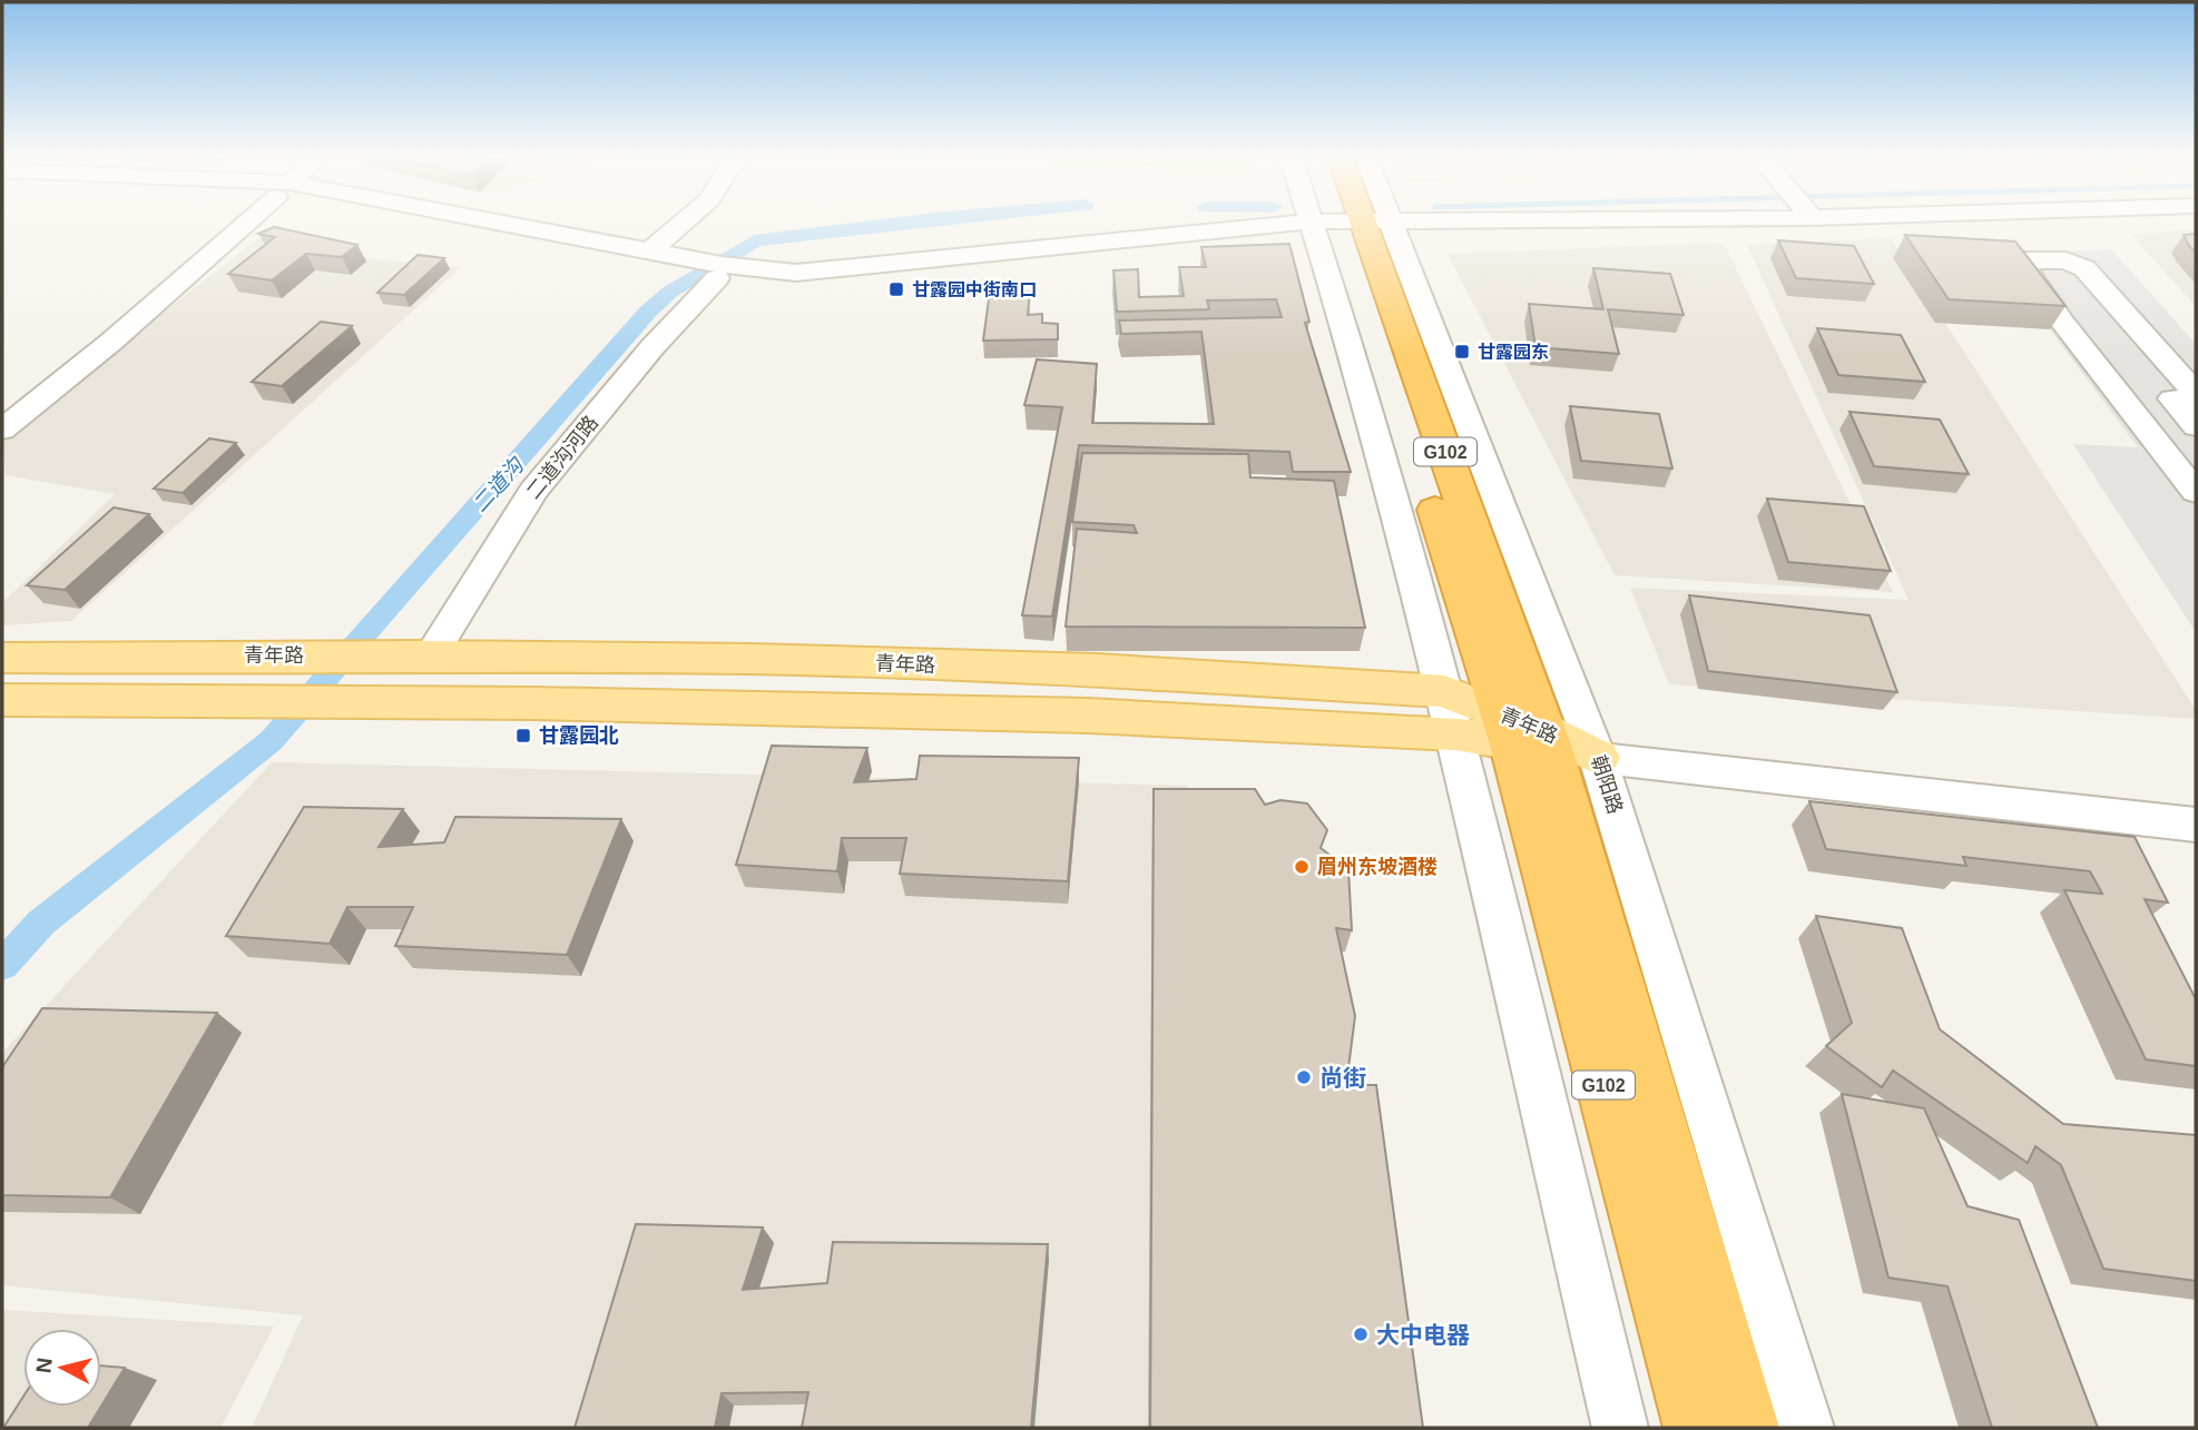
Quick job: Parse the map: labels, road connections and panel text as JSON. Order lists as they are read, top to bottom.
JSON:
{
  "streets": {
    "highway": ["G102", "朝阳路"],
    "main road": ["青年路"],
    "street": ["二道沟河路"]
  },
  "crossings": [
    ["二道沟河路", "青年路"],
    ["青年路", "朝阳路"]
  ],
  "water": ["二道沟"],
  "places": {
    "transit": ["甘露园中街南口", "甘露园东", "甘露园北"],
    "other": ["眉州东坡酒楼", "尚街", "大中电器"]
  },
  "north": "left"
}
